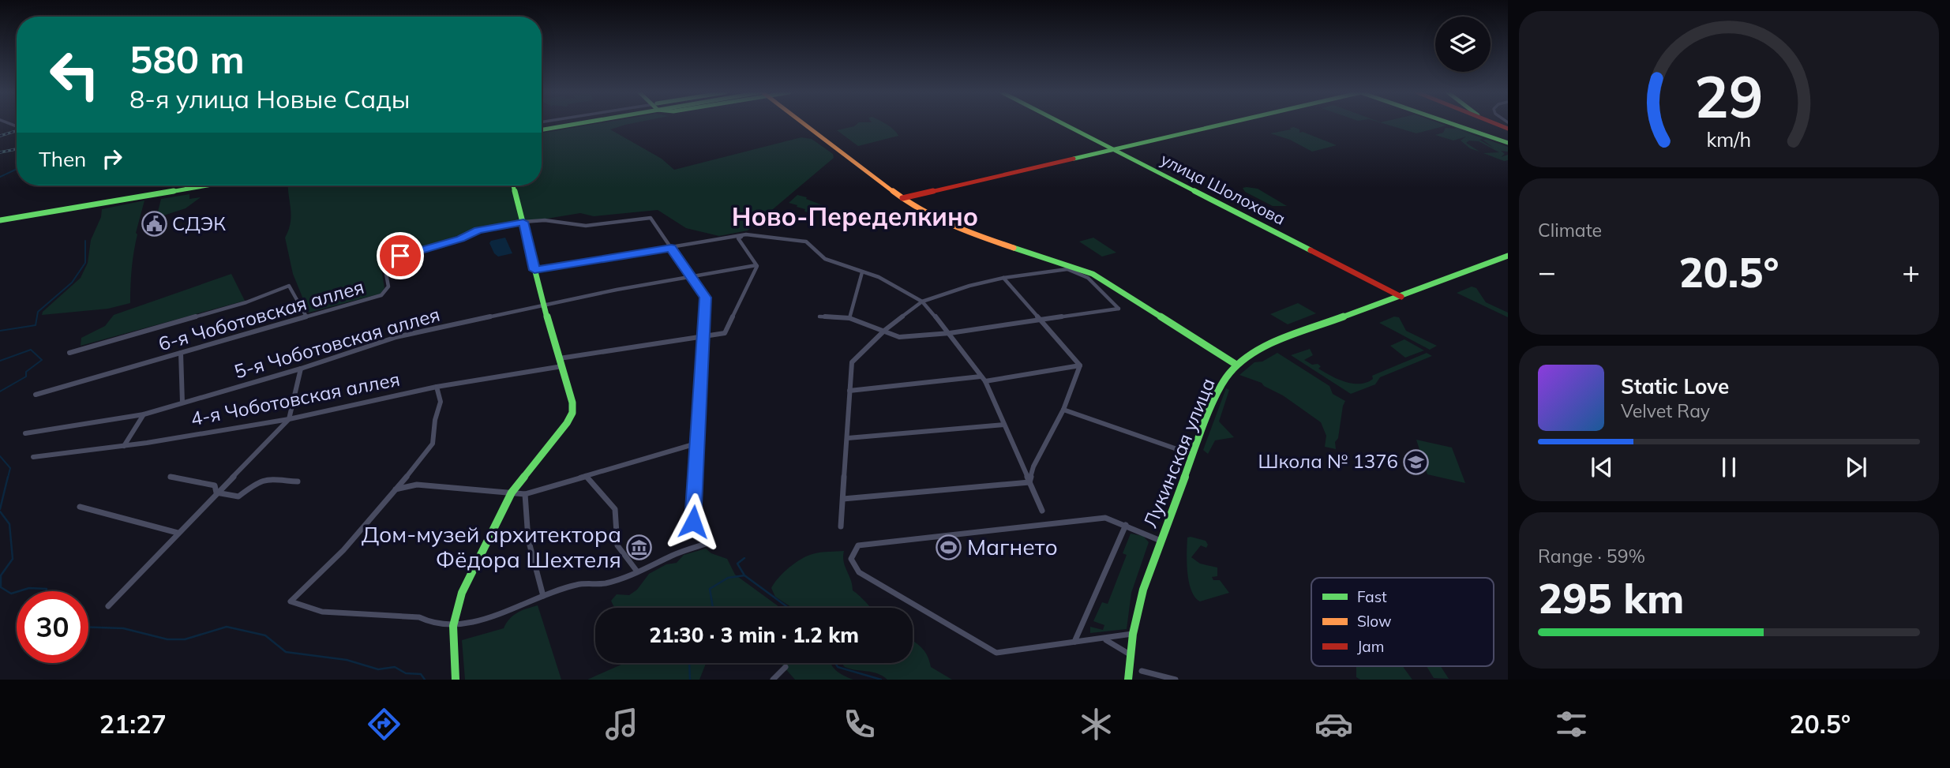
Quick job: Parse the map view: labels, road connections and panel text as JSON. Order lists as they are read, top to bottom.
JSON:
{
  "streets": {
    "street": [
      "улица Шолохова",
      "6-я Чоботовская аллея",
      "5-я Чоботовская аллея",
      "4-я Чоботовская аллея",
      "Лукинская улица"
    ]
  },
  "crossings": [
    ["улица Шолохова", "Лукинская улица"]
  ],
  "districts": ["Ново-Переделкино"],
  "places": {
    "public building": ["СДЭК"],
    "school or university": ["Школа № 1376"],
    "museum": ["Дом-музей архитектора Фёдора Шехтеля"],
    "sports": ["Магнето"]
  },
  "legend": ["Fast", "Slow", "Jam"],
  "page": {
    "turn": ["580 m", "8-я улица Новые Сады"],
    "then": "Then",
    "tile": [
      "Climate",
      ["Range · 59%", "295 km"]
    ],
    "heat": ["−", "20.5°", "+"],
    "song": ["Static Love", "Velvet Ray"],
    "limit": "30",
    "trip": "21:30 · 3 min · 1.2 km",
    "tabs": ["21:27", "20.5°"],
    "gauge": ["29", "km/h"]
  }
}
